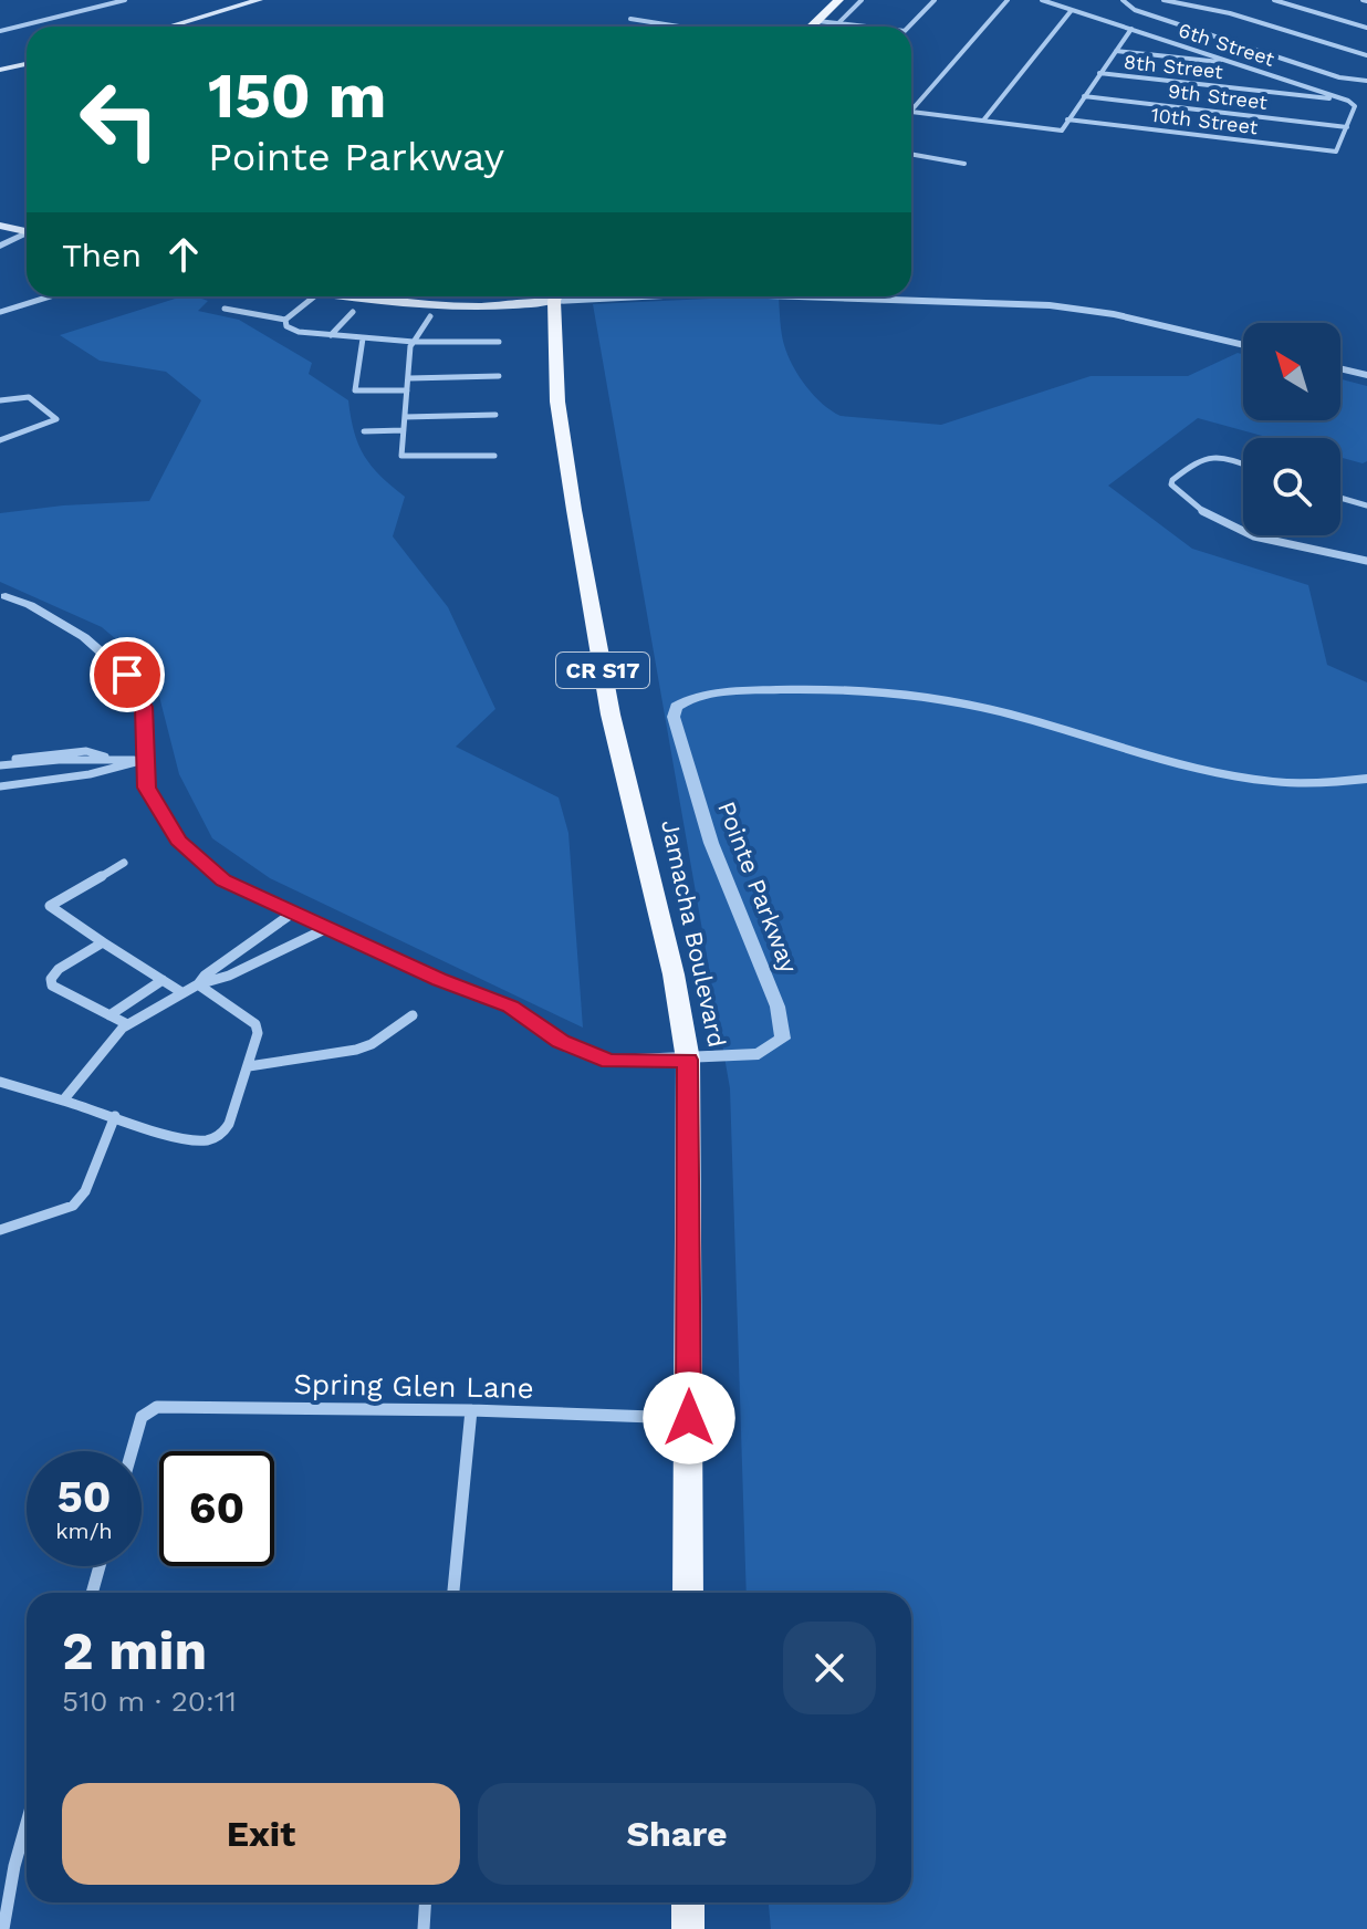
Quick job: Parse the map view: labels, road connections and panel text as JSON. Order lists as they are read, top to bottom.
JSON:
{
  "streets": {
    "main road": ["CR S17", "Jamacha Boulevard"],
    "street": [
      "6th Street",
      "8th Street",
      "9th Street",
      "10th Street",
      "Pointe Parkway",
      "Spring Glen Lane"
    ]
  },
  "crossings": [
    ["6th Street", "8th Street"],
    ["9th Street", "10th Street"],
    ["Pointe Parkway", "Jamacha Boulevard"],
    ["Jamacha Boulevard", "Spring Glen Lane"]
  ],
  "north": "top left",
  "page": {
    "turn": ["150 m", "Pointe Parkway"],
    "then": "Then",
    "speed": "50 km/h",
    "limit": "60",
    "heading": ["2 min", "510 m · 20:11"],
    "buttons": ["Exit", "Share"]
  }
}
